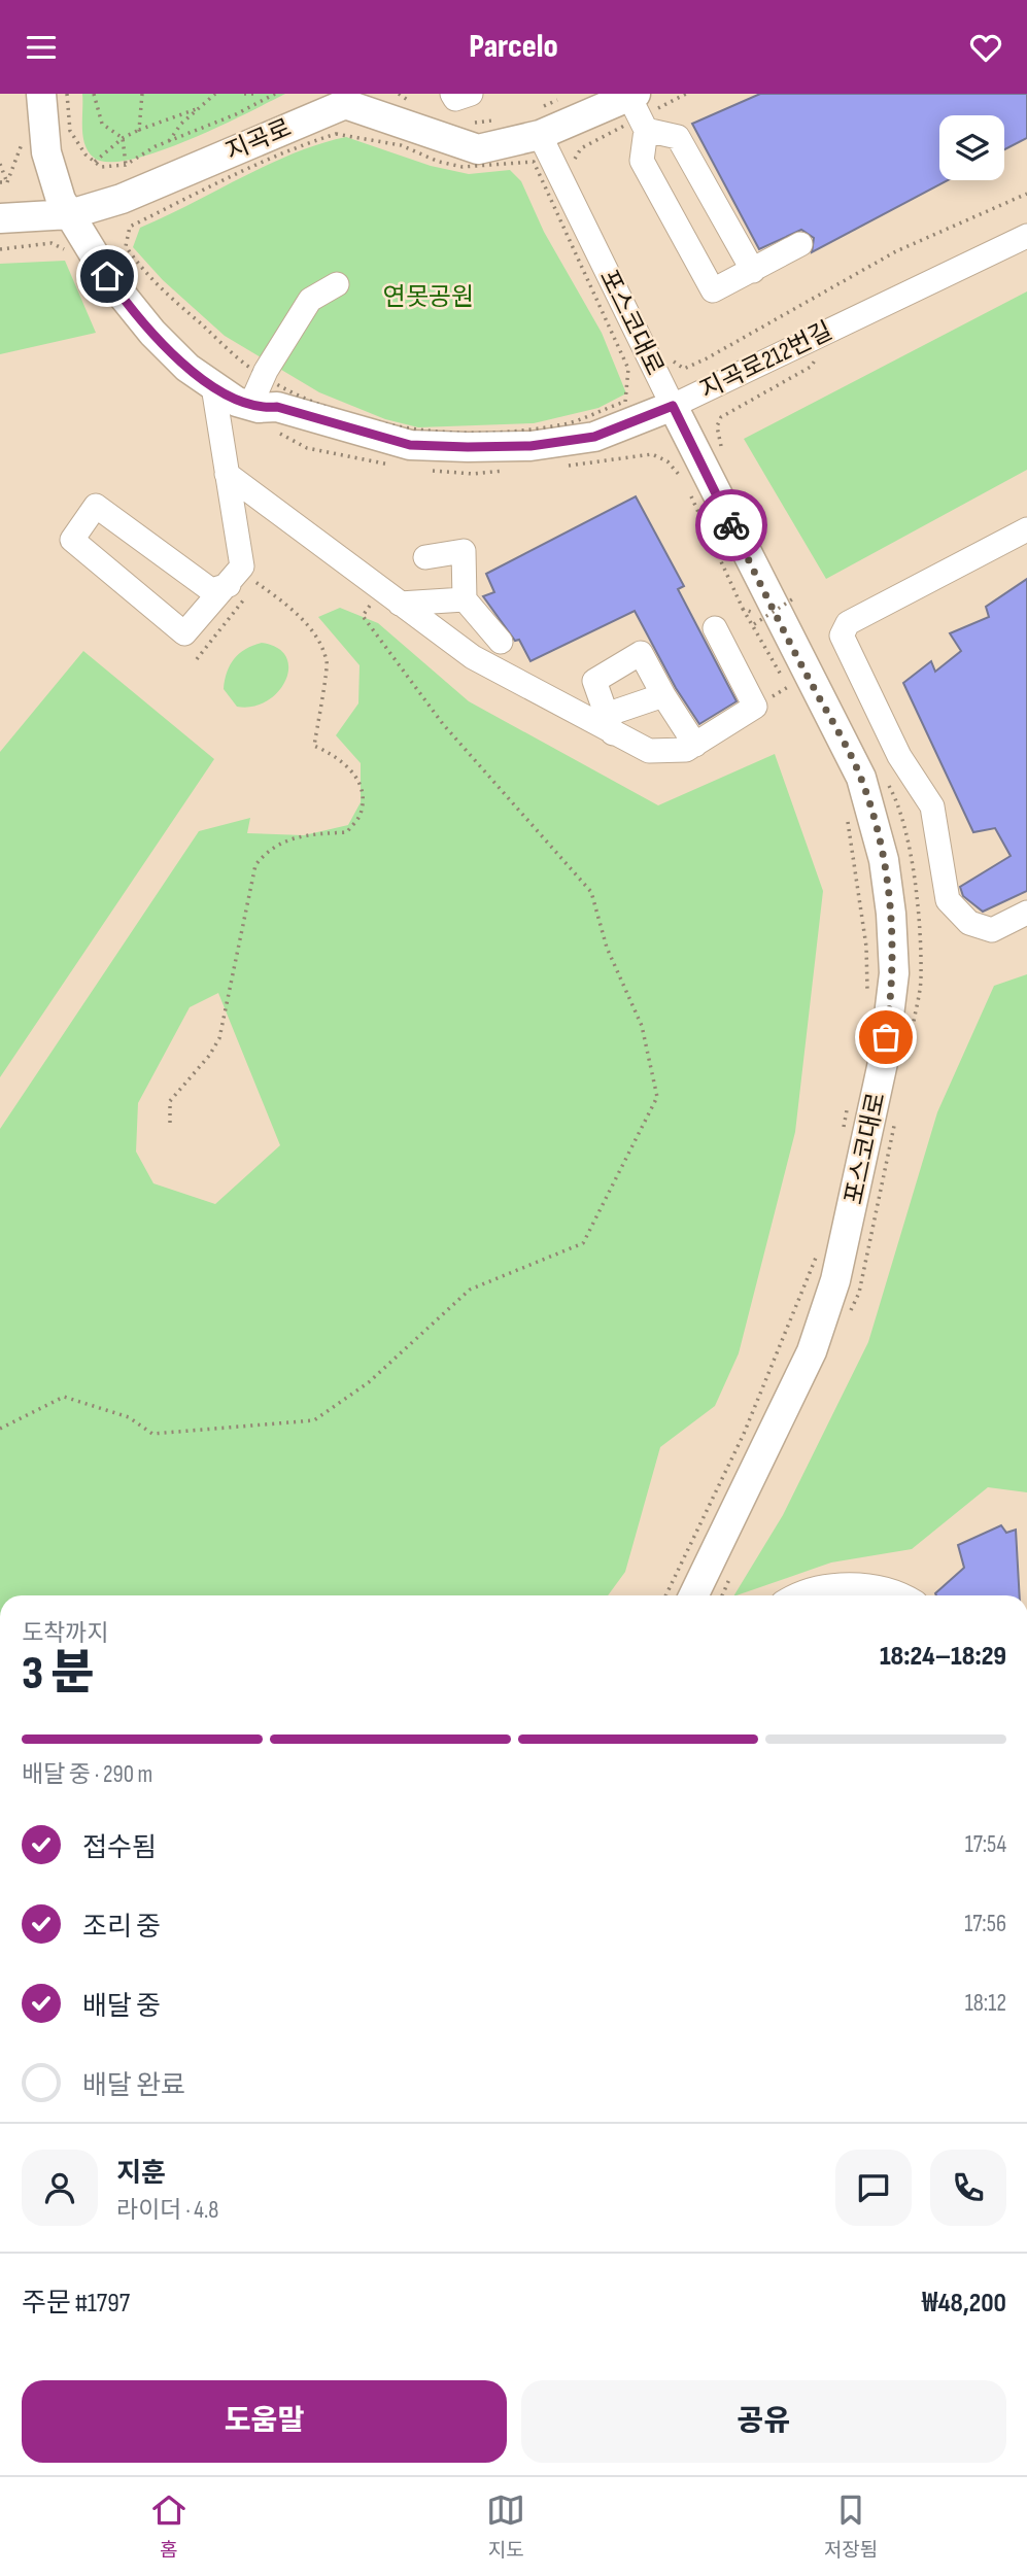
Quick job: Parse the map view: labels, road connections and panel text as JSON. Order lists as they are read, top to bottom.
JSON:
{
  "streets": {
    "main road": ["지곡로", "포스코대로", "지곡로212번길"]
  },
  "crossings": [
    ["지곡로", "포스코대로"],
    ["지곡로", "지곡로212번길"],
    ["포스코대로", "지곡로212번길"]
  ],
  "parks": ["연못공원"],
  "page": {
    "header": "Parcelo",
    "heading": ["3 분", "도착까지", "18:24–18:29"],
    "panel": [
      "지훈",
      "라이더 · 4.8",
      "주문 #1797",
      "₩48,200"
    ],
    "bar": "배달 중 · 290 m",
    "list": [
      ["접수됨", "17:54"],
      ["조리 중", "17:56"],
      ["배달 중", "18:12"],
      "배달 완료"
    ],
    "buttons": ["도움말", "공유"],
    "tabs": ["홈", "지도", "저장됨"]
  }
}
